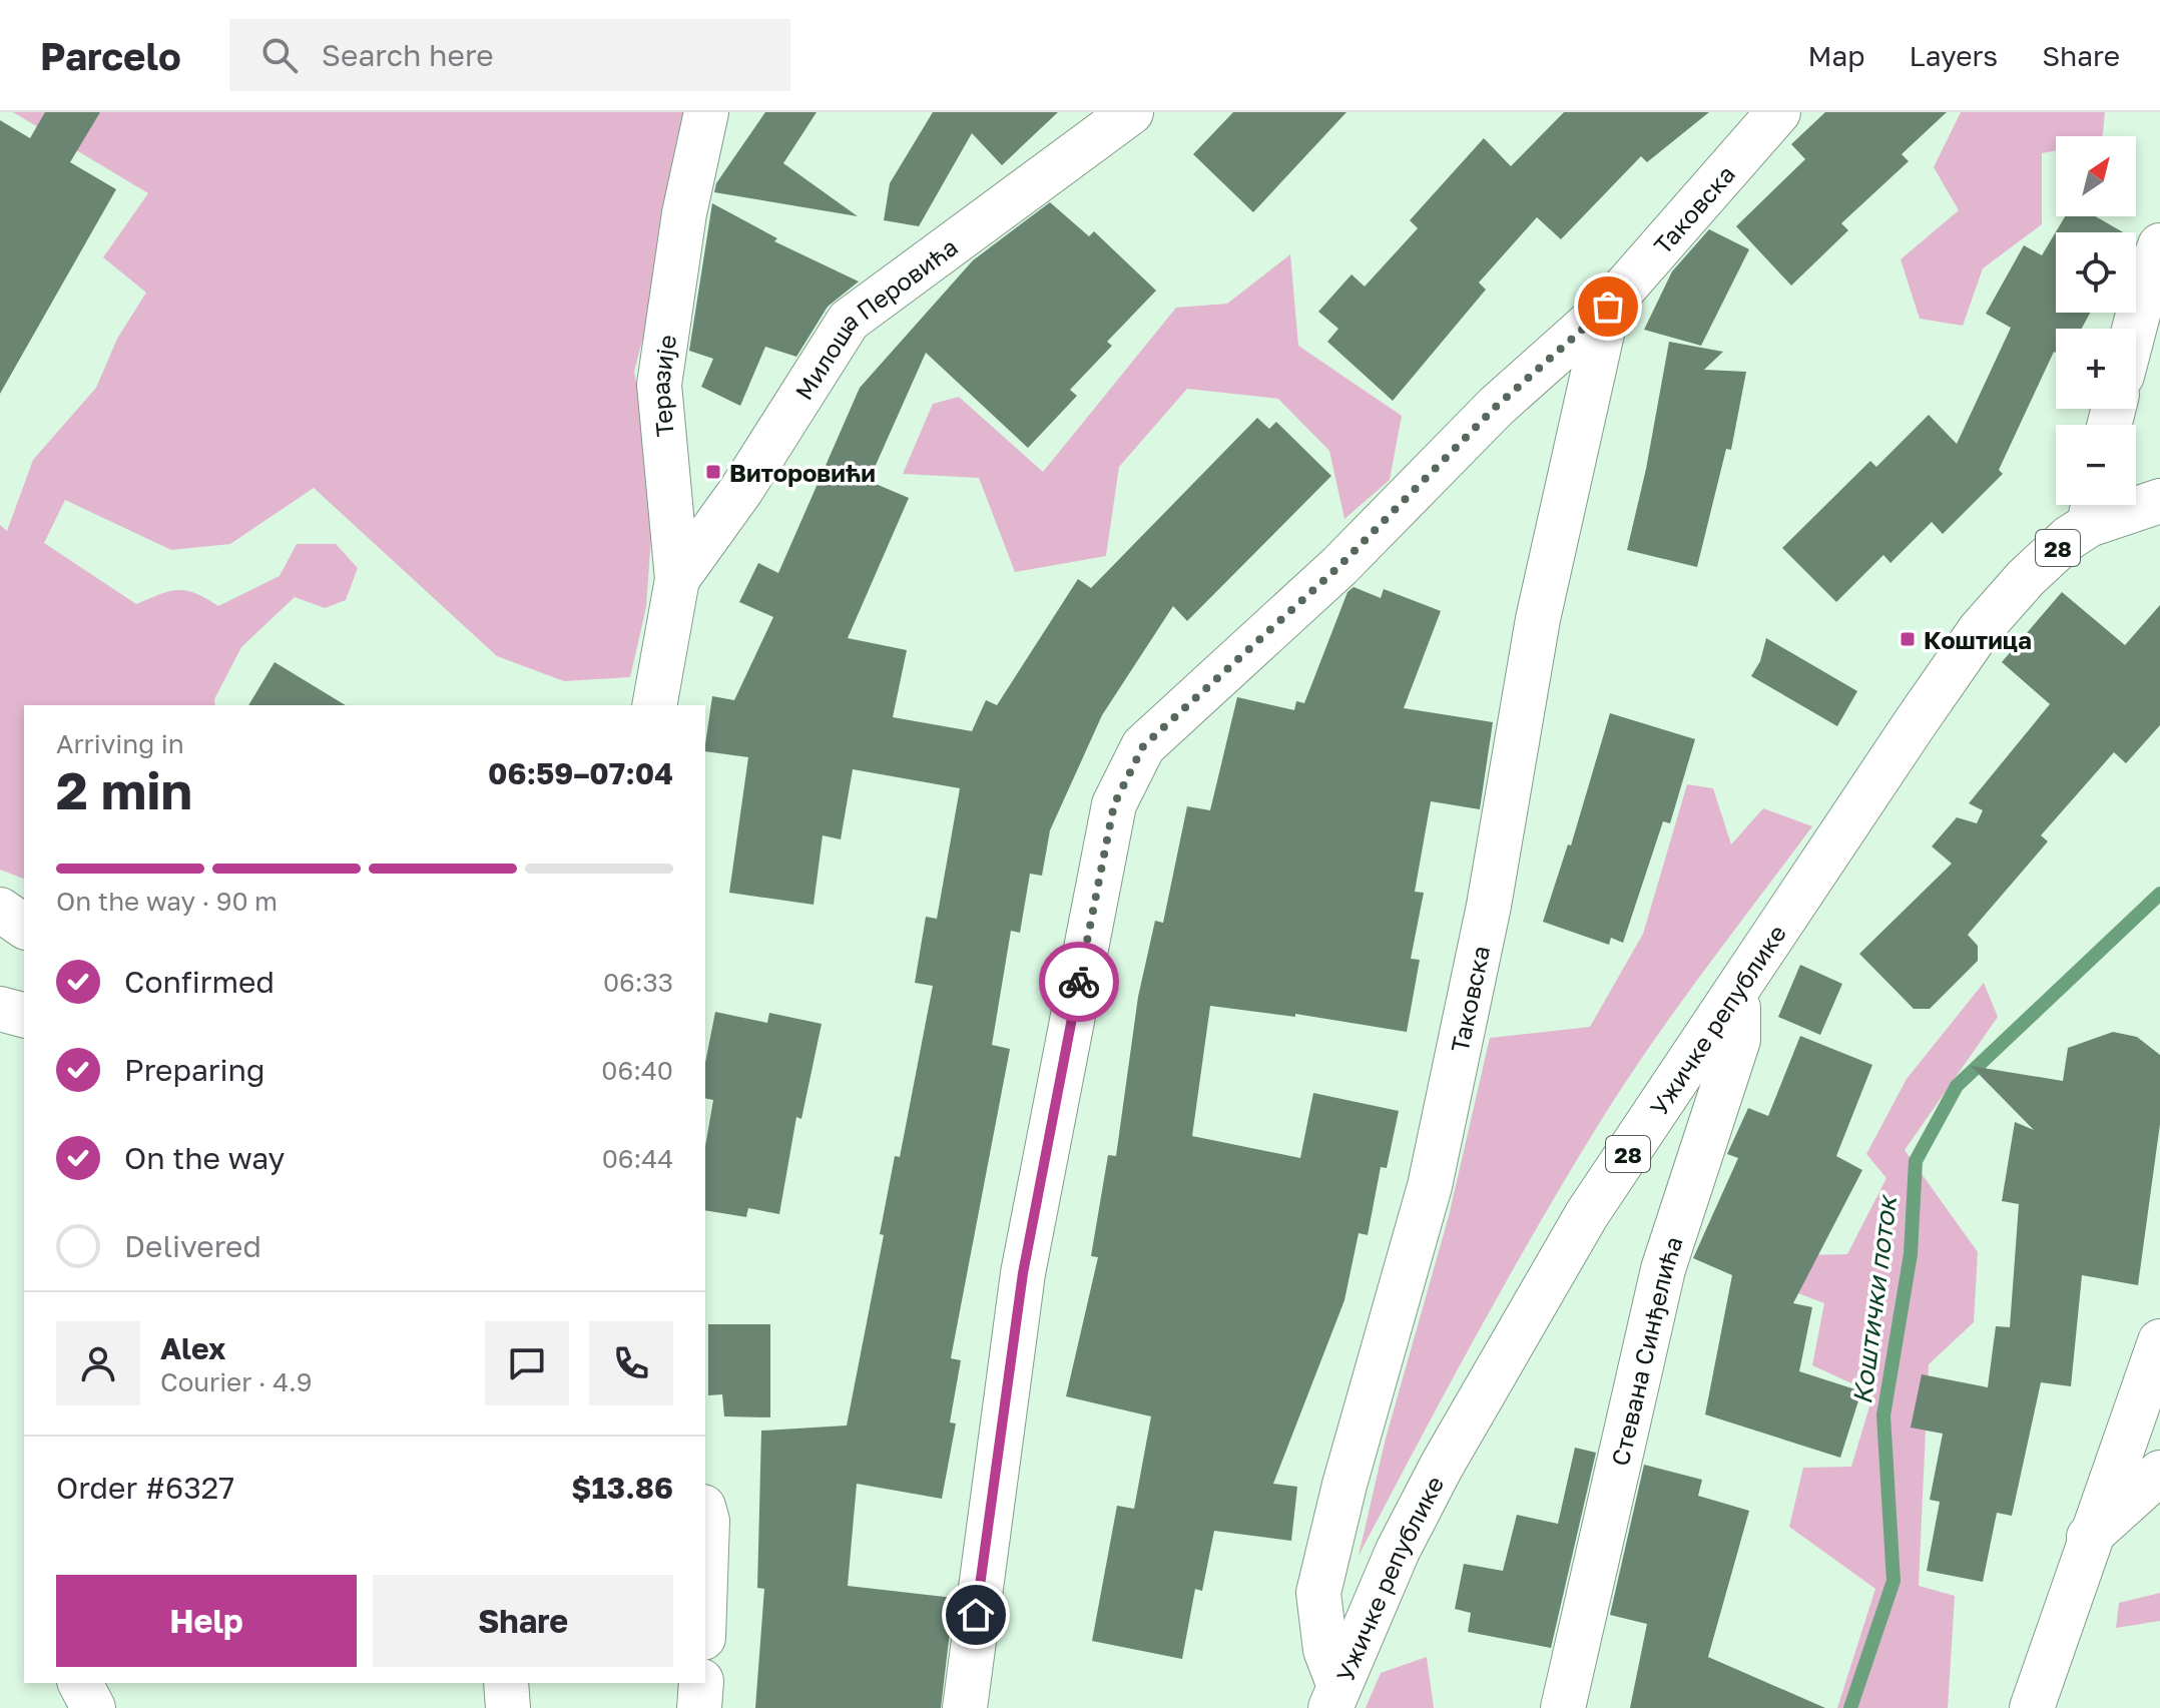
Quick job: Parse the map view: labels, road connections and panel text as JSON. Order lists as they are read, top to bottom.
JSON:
{
  "streets": {
    "street": [
      "Таковска",
      "Милоша Перовића",
      "Теразије",
      "28",
      "Ужичке републике",
      "Стевана Синђелића"
    ]
  },
  "crossings": [
    ["Таковска", "Ужичке републике"],
    ["Милоша Перовића", "Теразије"],
    ["Ужичке републике", "Стевана Синђелића"]
  ],
  "water": ["Коштички поток"],
  "places": {
    "transit": ["Виторовићи", "Коштица"]
  },
  "north": "top right",
  "page": {
    "header": "Parcelo",
    "search": "Search here",
    "nav": ["Map", "Layers", "Share"],
    "map_buttons": ["+", "−"],
    "heading": ["2 min", "Arriving in", "06:59–07:04"],
    "panel": [
      "Alex",
      "Courier · 4.9",
      "Order #6327",
      "$13.86"
    ],
    "bar": "On the way · 90 m",
    "list": [
      ["Confirmed", "06:33"],
      ["Preparing", "06:40"],
      ["On the way", "06:44"],
      "Delivered"
    ],
    "buttons": ["Help", "Share"]
  }
}
